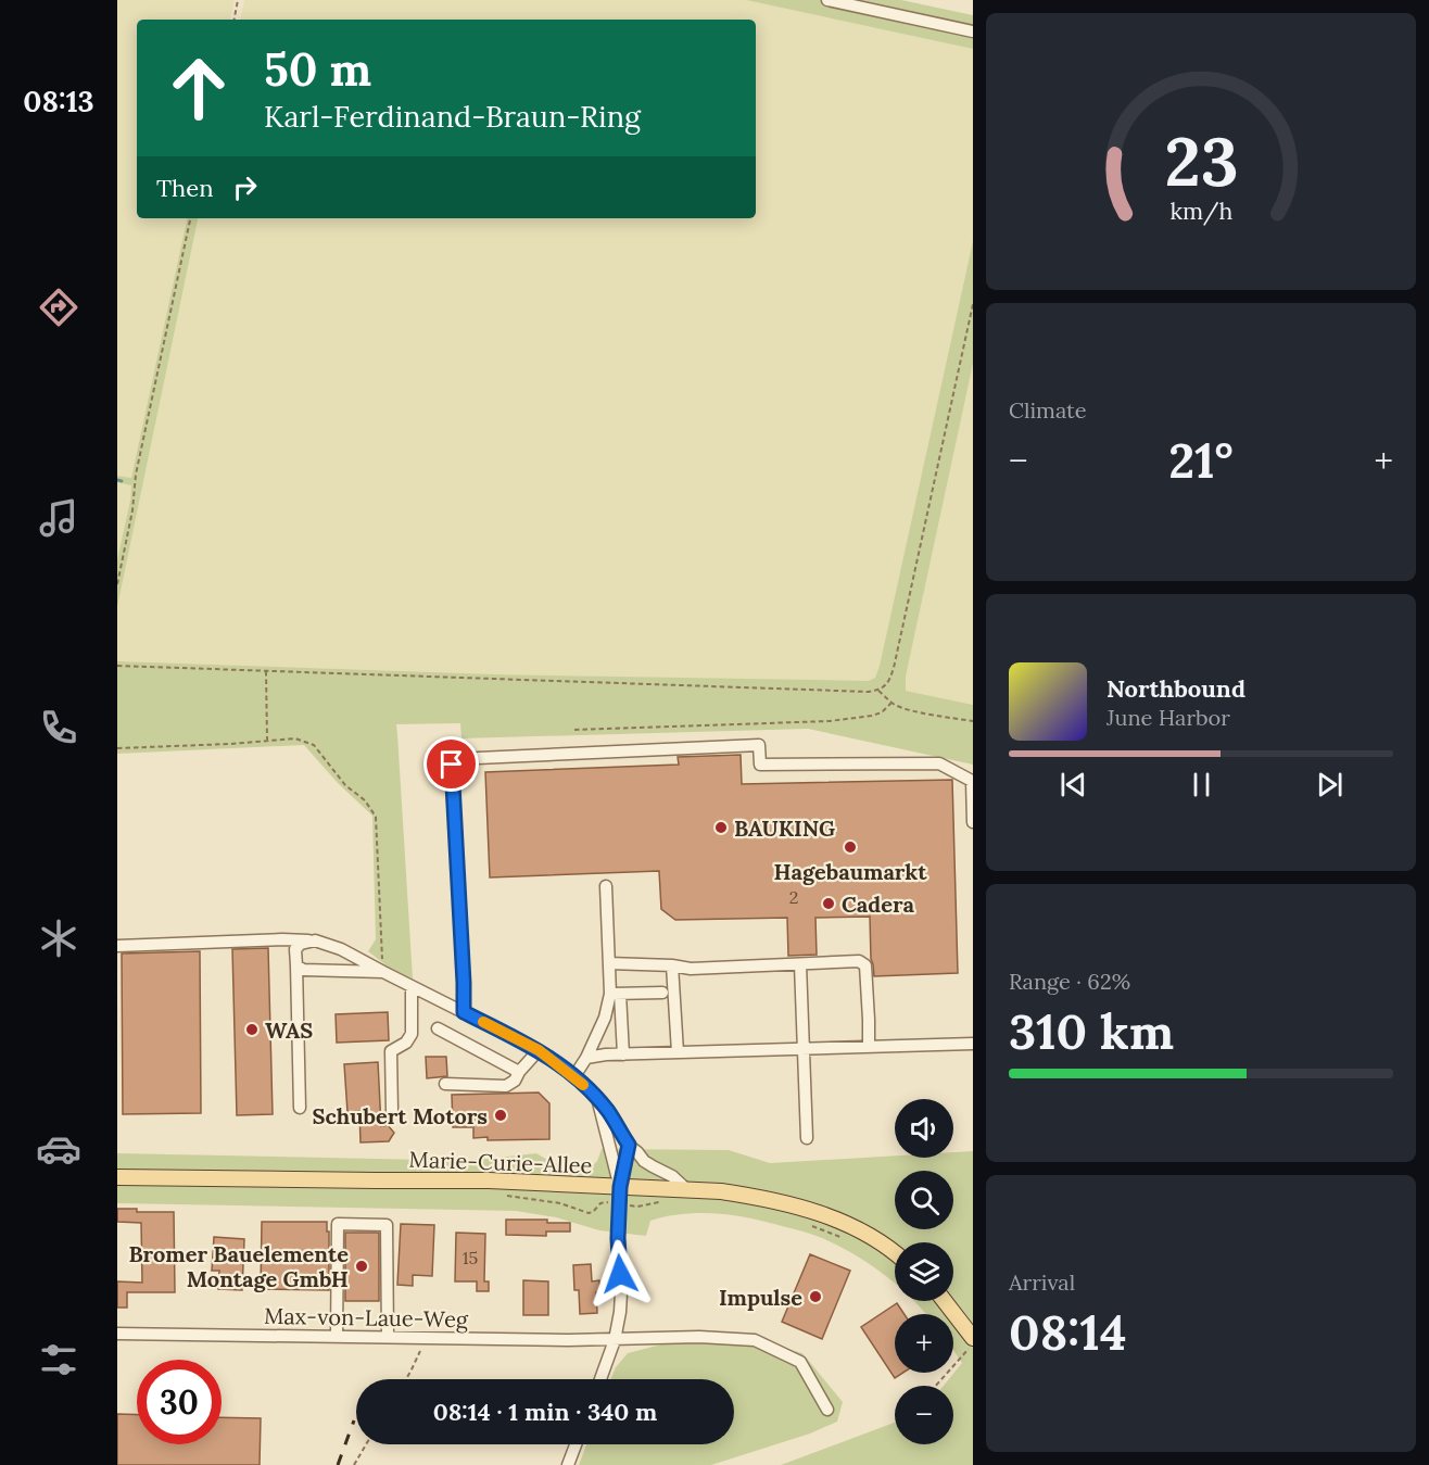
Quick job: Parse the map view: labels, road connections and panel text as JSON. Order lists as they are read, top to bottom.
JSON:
{
  "streets": {
    "main road": ["Marie-Curie-Allee"],
    "street": ["Max-von-Laue-Weg"]
  },
  "places": [
    "BAUKING",
    "Hagebaumarkt",
    "Cadera",
    "WAS",
    "Schubert Motors",
    "Bromer Bauelemente Montage GmbH",
    "Impulse"
  ],
  "house_numbers": ["2", "15"],
  "page": {
    "tabs": "08:13",
    "turn": ["50 m", "Karl-Ferdinand-Braun-Ring"],
    "then": "Then",
    "tile": [
      "Climate",
      ["Range · 62%", "310 km"],
      ["Arrival", "08:14"]
    ],
    "heat": ["−", "21°", "+"],
    "song": ["Northbound", "June Harbor"],
    "map_buttons": ["+", "−"],
    "limit": "30",
    "trip": "08:14 · 1 min · 340 m",
    "gauge": ["23", "km/h"]
  }
}
